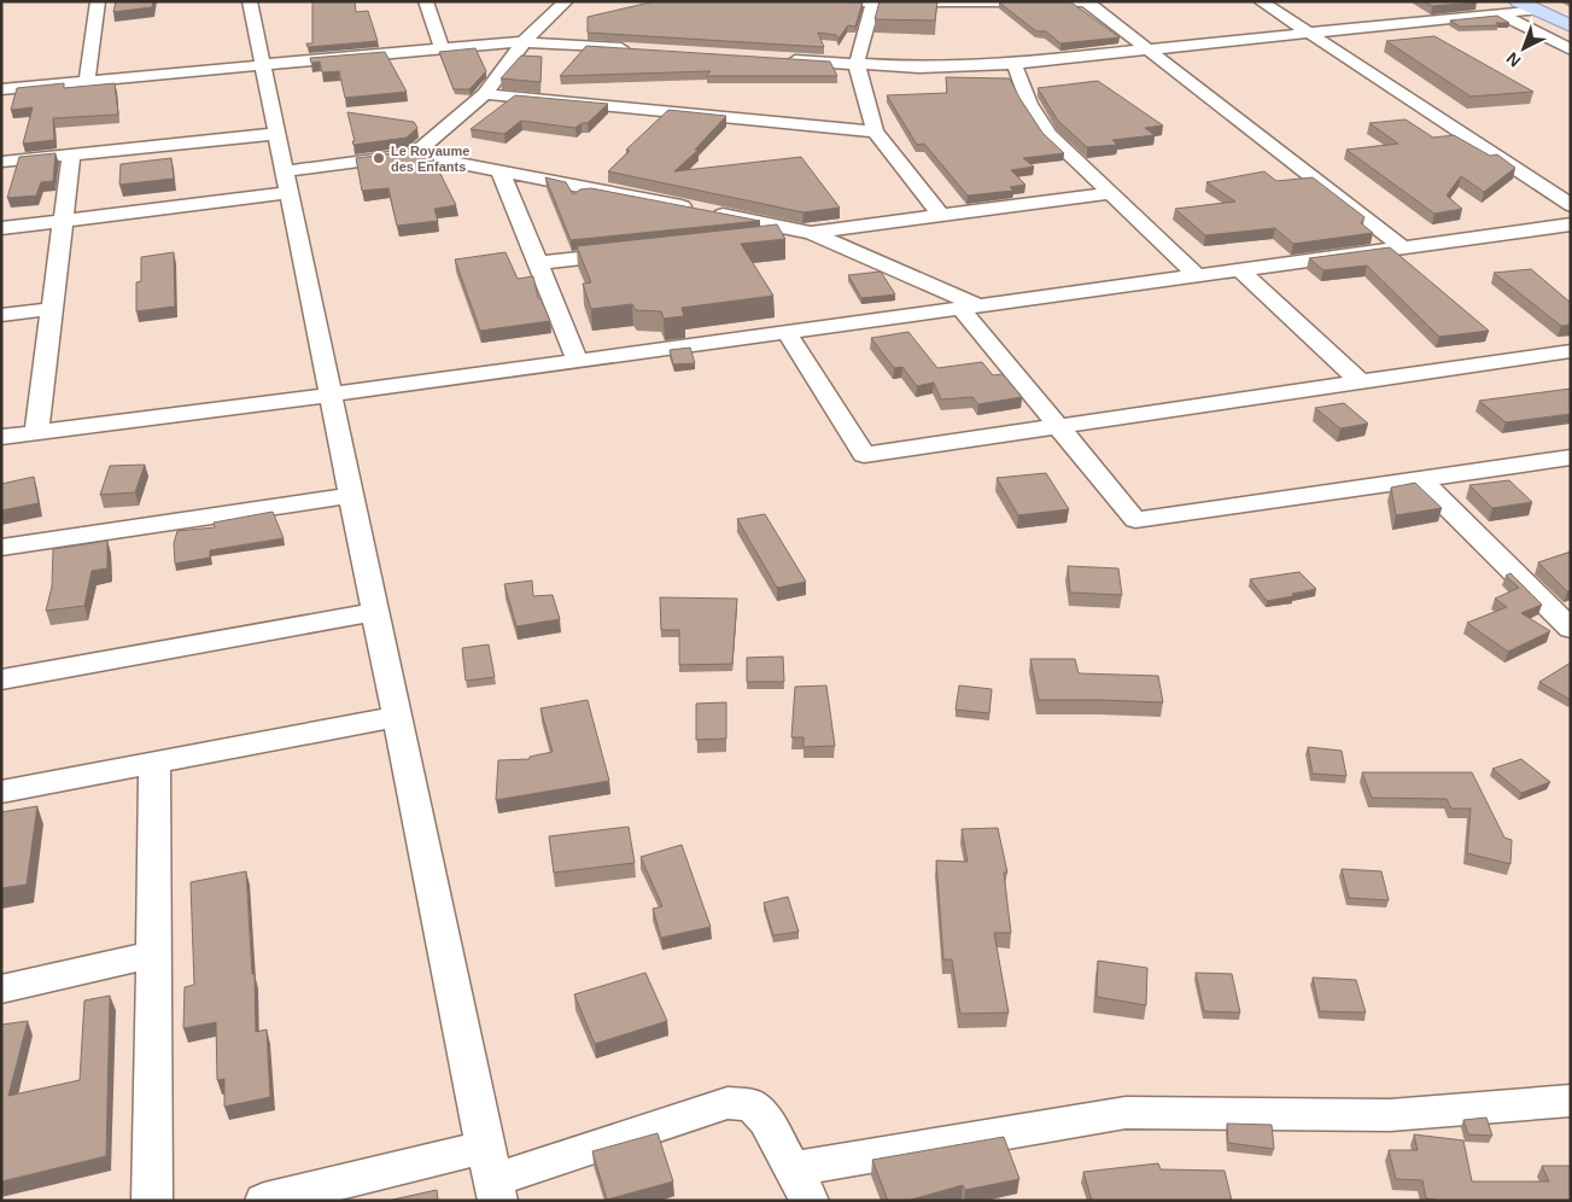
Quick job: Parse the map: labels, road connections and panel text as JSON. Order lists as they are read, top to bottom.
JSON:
{
  "places": ["Le Royaume des Enfants"],
  "north": "bottom left"
}
